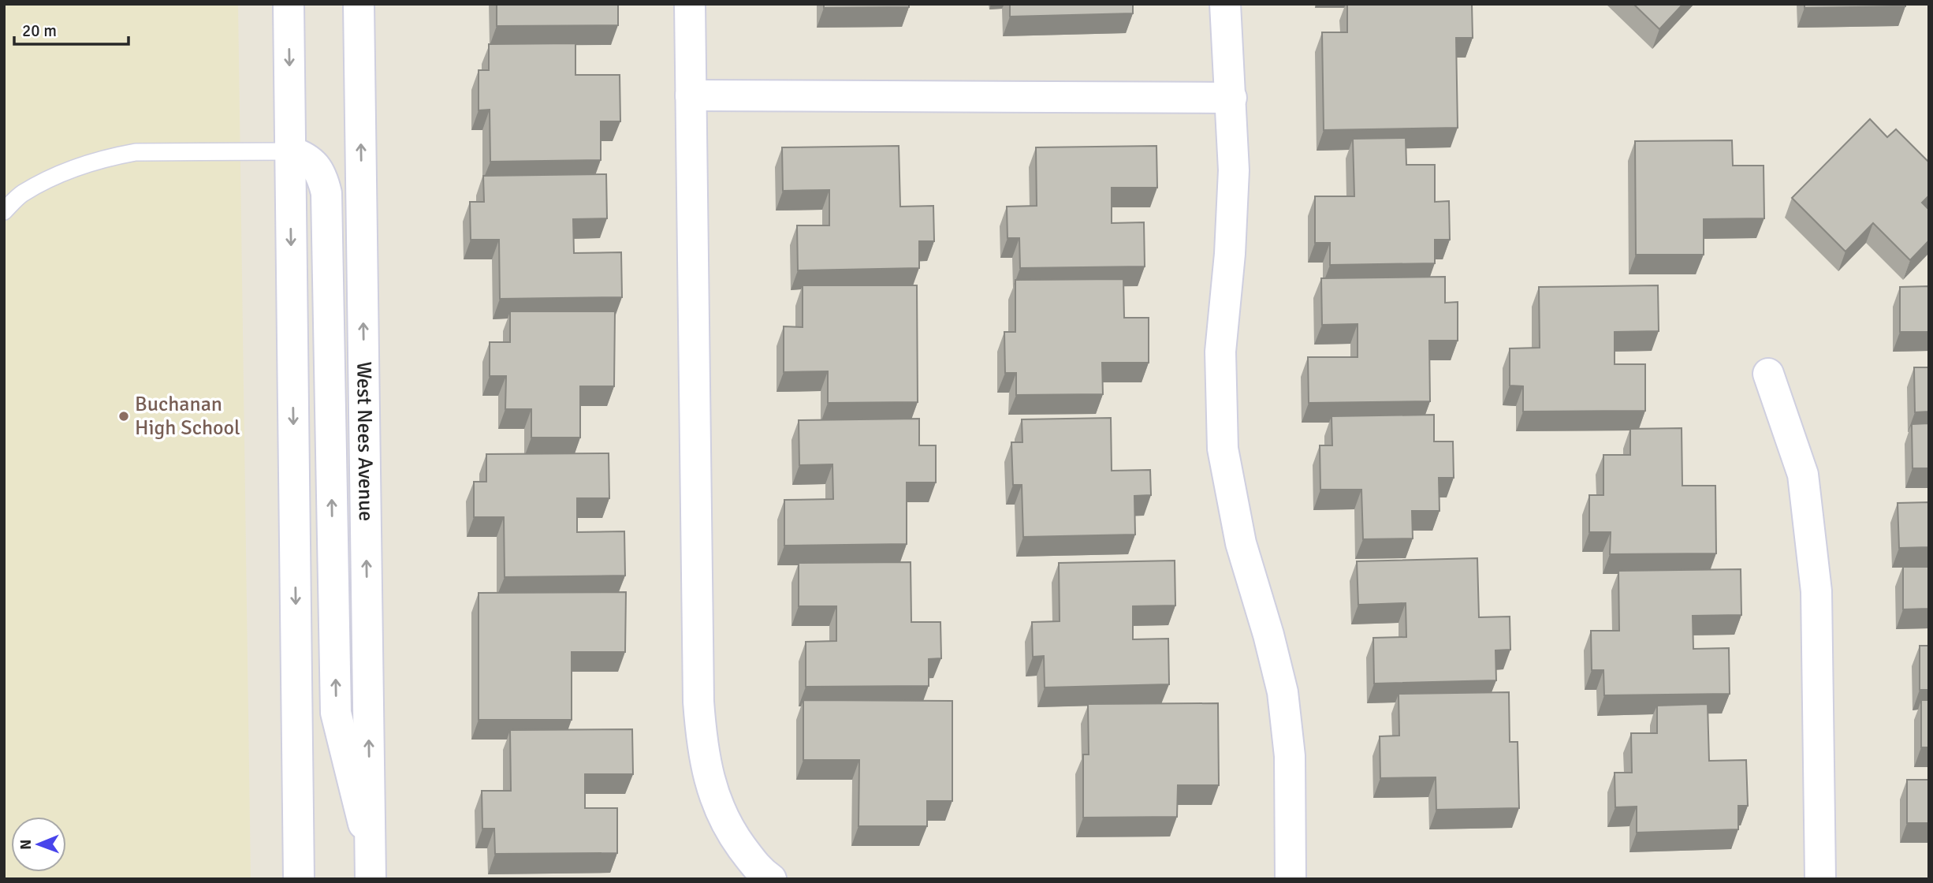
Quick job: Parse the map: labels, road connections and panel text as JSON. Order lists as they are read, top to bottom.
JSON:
{
  "streets": {
    "street": ["West Nees Avenue"]
  },
  "places": ["Buchanan High School"],
  "scale_bar": "20 m",
  "north": "left"
}
